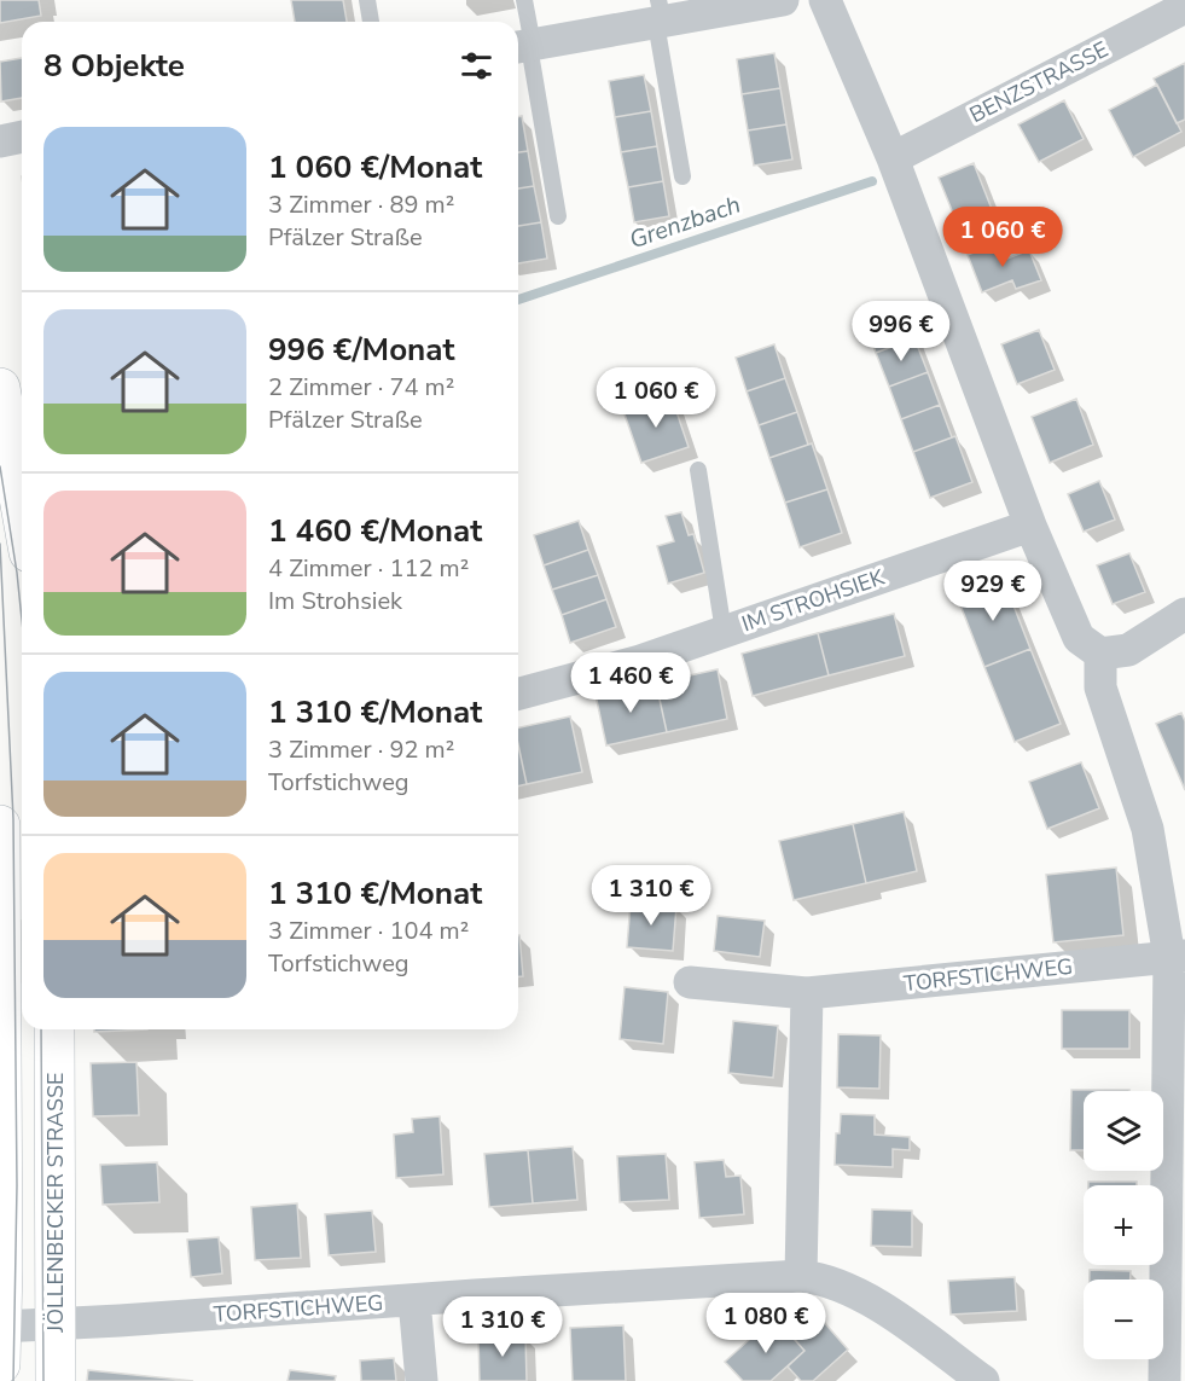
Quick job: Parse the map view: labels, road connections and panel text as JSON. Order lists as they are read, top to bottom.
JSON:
{
  "streets": {
    "main road": ["JÖLLENBECKER STRASSE"],
    "street": ["BENZSTRASSE", "IM STROHSIEK", "TORFSTICHWEG"]
  },
  "crossings": [
    ["TORFSTICHWEG", "JÖLLENBECKER STRASSE"]
  ],
  "water": ["Grenzbach"],
  "page": {
    "heading": "8 Objekte",
    "list": [
      {
        "name": "1 060 €/Monat",
        "note": "3 Zimmer · 89 m² · Pfälzer Straße"
      },
      {
        "name": "996 €/Monat",
        "note": "2 Zimmer · 74 m² · Pfälzer Straße"
      },
      {
        "name": "1 460 €/Monat",
        "note": "4 Zimmer · 112 m² · Im Strohsiek"
      },
      {
        "name": "1 310 €/Monat",
        "note": "3 Zimmer · 92 m² · Torfstichweg"
      },
      {
        "name": "1 310 €/Monat",
        "note": "3 Zimmer · 104 m² · Torfstichweg"
      }
    ],
    "price": [
      "1 060 €",
      "996 €",
      "1 060 €",
      "929 €",
      "1 460 €",
      "1 310 €",
      "1 080 €",
      "1 310 €"
    ],
    "map_buttons": ["+", "−"]
  }
}
